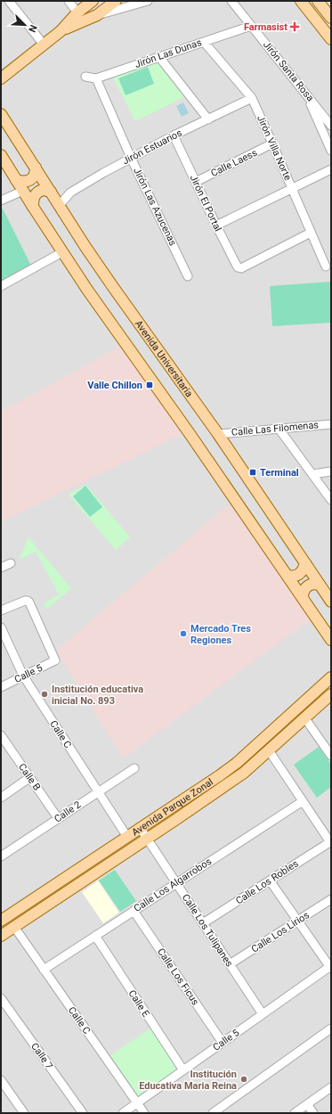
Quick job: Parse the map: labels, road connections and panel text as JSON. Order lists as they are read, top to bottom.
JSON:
{
  "streets": {
    "main road": ["Avenida Universitaria", "Avenida Parque Zonal"],
    "street": [
      "Jirón Las Dunas",
      "Jirón Santa Rosa",
      "Jirón Estuarios",
      "Jirón Villa Norte",
      "Calle Laess",
      "Jirón El Portal",
      "Jirón Las Azucenas",
      "Calle Las Filomenas",
      "Calle 5",
      "Calle C",
      "Calle B",
      "Calle 2",
      "Calle Los Robles",
      "Calle Los Algarrobos",
      "Calle Los Tulipanes",
      "Calle Los Lirios",
      "Calle Los Ficus",
      "Calle E",
      "Calle 7"
    ]
  },
  "crossings": [
    ["Jirón Las Dunas", "Jirón Santa Rosa"],
    ["Jirón Las Dunas", "Jirón Villa Norte"],
    ["Jirón Las Dunas", "Jirón Las Azucenas"],
    ["Jirón Estuarios", "Jirón Villa Norte"],
    ["Jirón Estuarios", "Jirón El Portal"],
    ["Jirón Estuarios", "Jirón Las Azucenas"],
    ["Jirón Estuarios", "Avenida Universitaria"],
    ["Jirón Villa Norte", "Calle Laess"],
    ["Jirón Villa Norte", "Jirón El Portal"],
    ["Calle Laess", "Jirón El Portal"],
    ["Avenida Universitaria", "Calle Las Filomenas"],
    ["Calle 5", "Calle C"],
    ["Calle 5", "Calle Los Tulipanes"],
    ["Calle 5", "Calle Los Ficus"],
    ["Calle 5", "Calle E"],
    ["Calle C", "Avenida Parque Zonal"],
    ["Calle C", "Calle 2"],
    ["Calle C", "Calle Los Algarrobos"],
    ["Calle B", "Calle 2"],
    ["Avenida Parque Zonal", "Calle Los Tulipanes"],
    ["Calle Los Robles", "Calle Los Tulipanes"],
    ["Calle Los Algarrobos", "Calle Los Tulipanes"],
    ["Calle Los Algarrobos", "Calle Los Ficus"],
    ["Calle Los Algarrobos", "Calle E"],
    ["Calle Los Tulipanes", "Calle Los Lirios"]
  ],
  "places": {
    "health": ["Farmasist"],
    "transit": ["Valle Chillon", "Terminal"],
    "other": ["Mercado Tres Regiones", "Institución educativa inicial No. 893", "Institución Educativa Maria Reina"]
  },
  "north": "bottom right"
}
